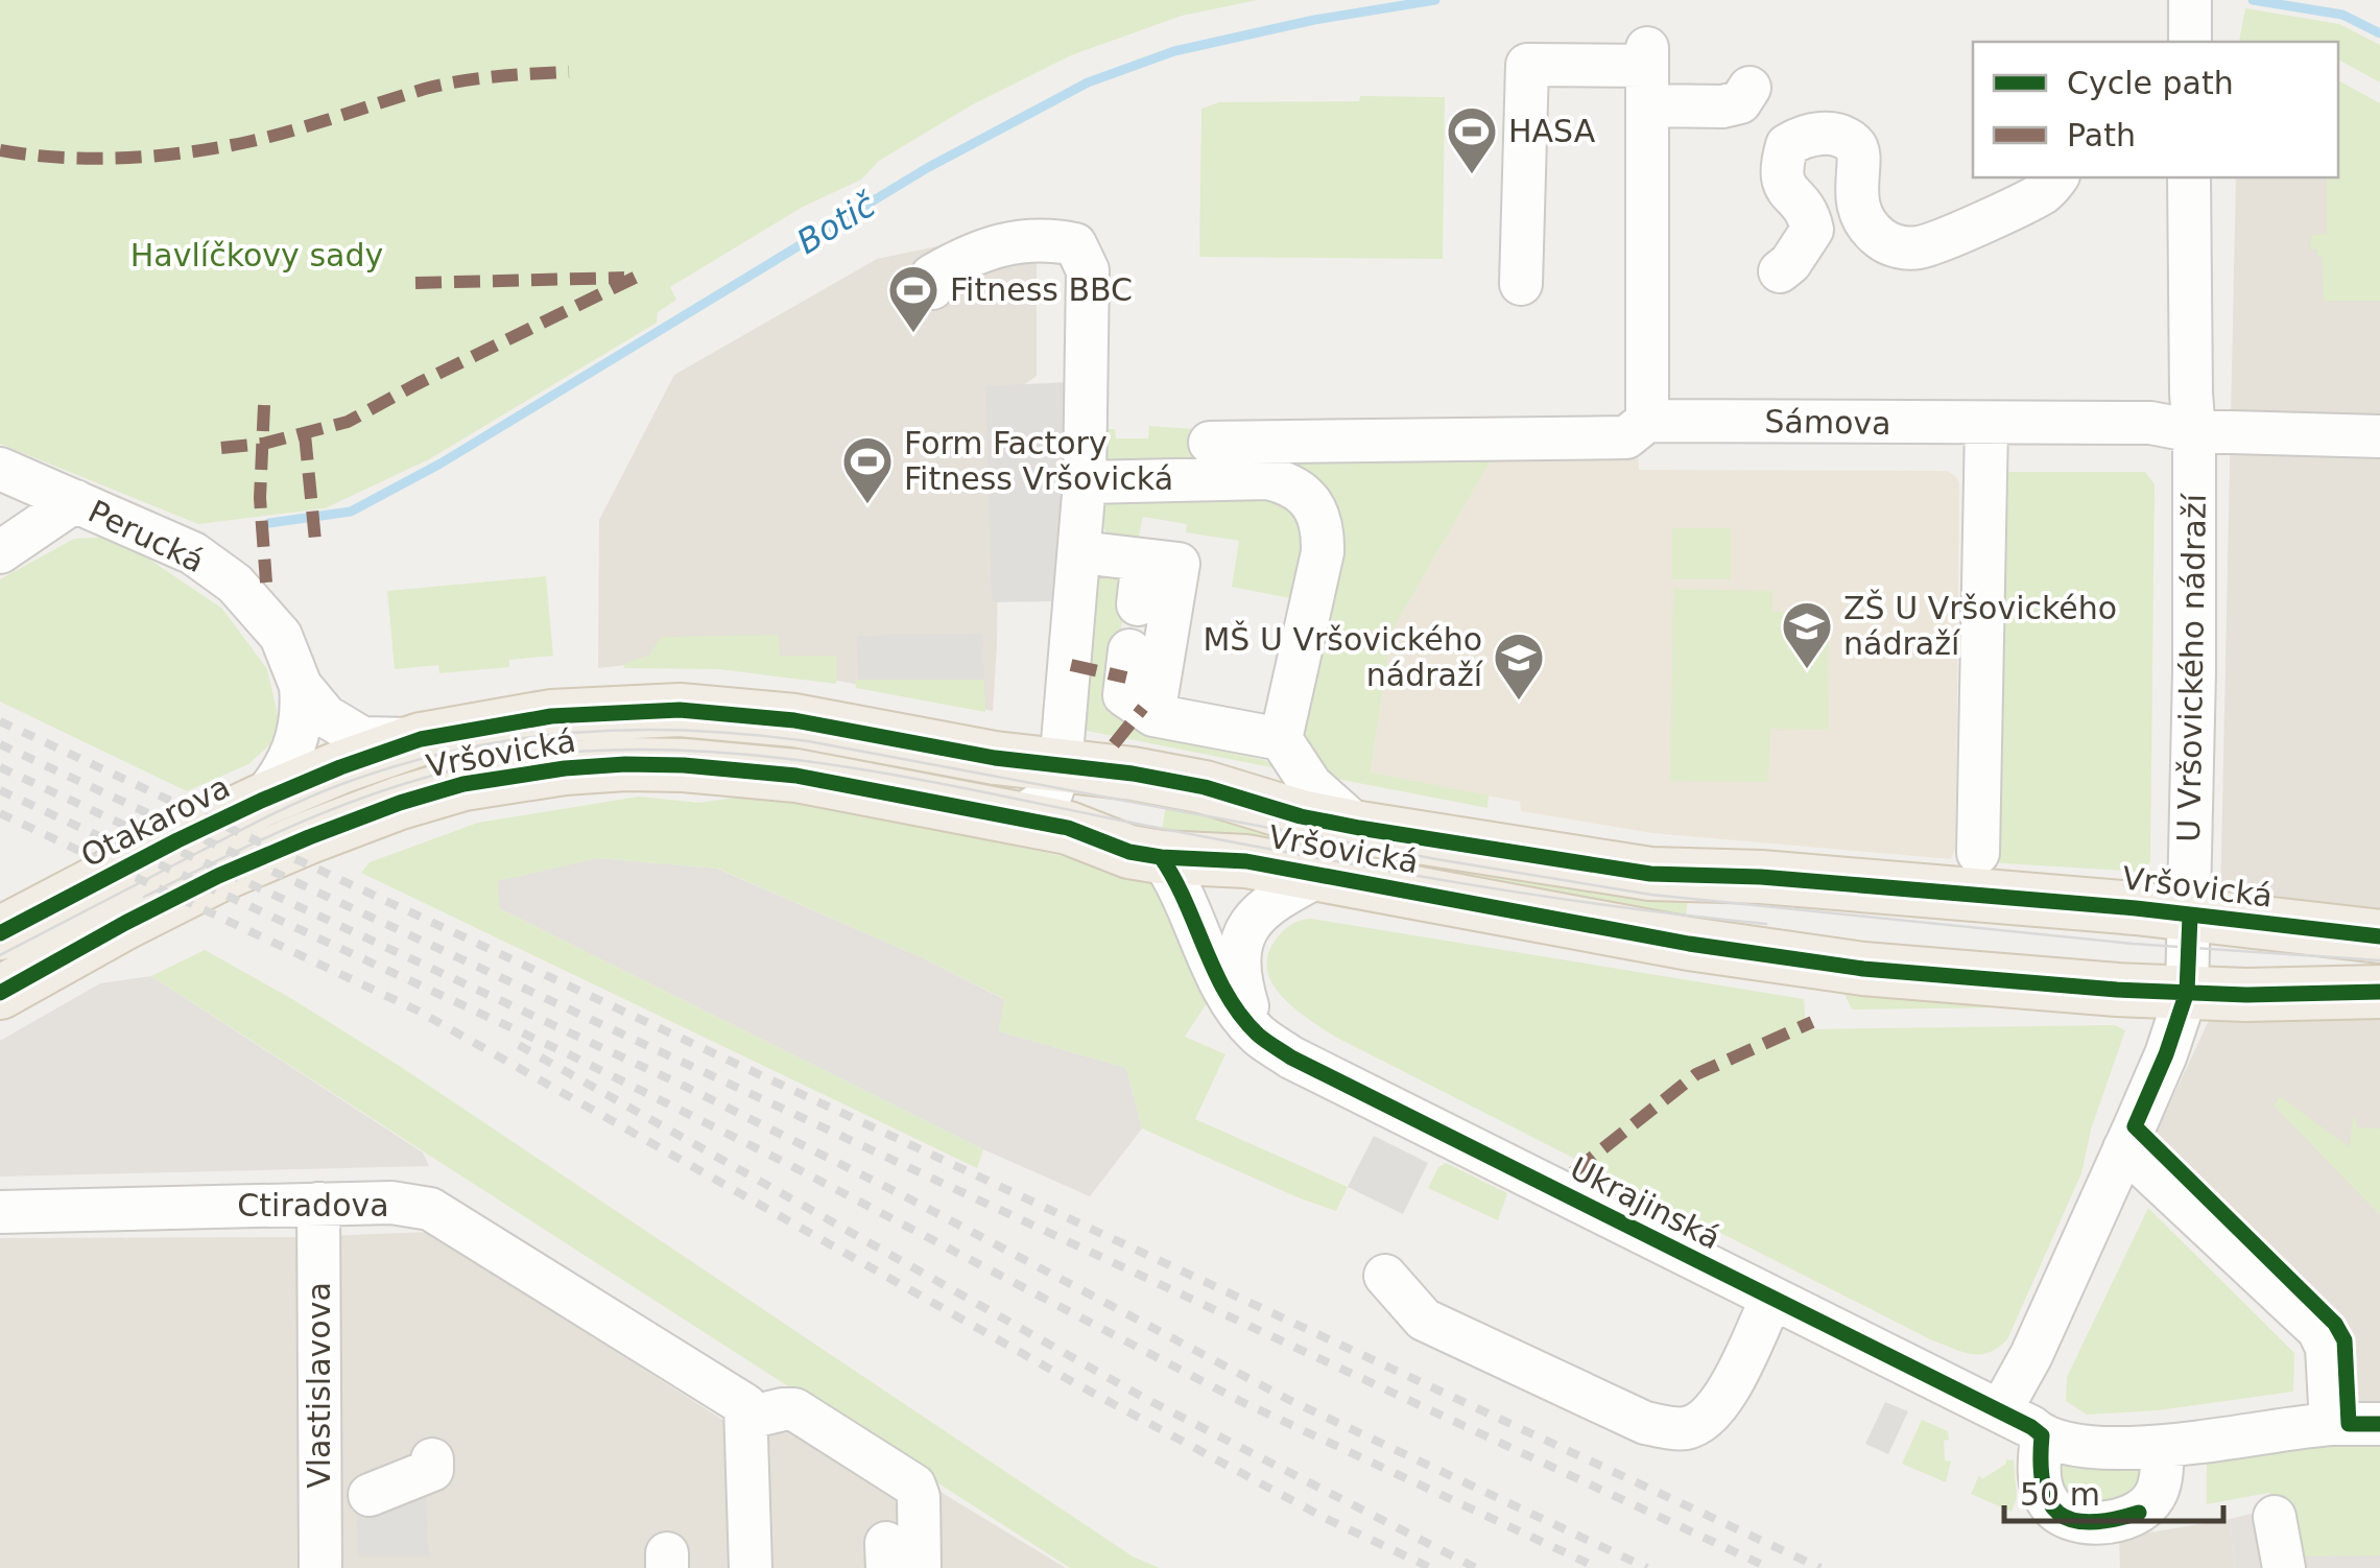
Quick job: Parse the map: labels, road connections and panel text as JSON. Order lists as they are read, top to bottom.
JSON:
{
  "streets": {
    "main road": ["Vršovická", "Otakarova"],
    "street": [
      "Sámova",
      "Perucká",
      "U Vršovického nádraží",
      "Ukrajinská",
      "Ctiradova",
      "Vlastislavova"
    ]
  },
  "crossings": [
    ["Sámova", "U Vršovického nádraží"],
    ["Perucká", "Vršovická"],
    ["Perucká", "Otakarova"],
    ["U Vršovického nádraží", "Vršovická"],
    ["U Vršovického nádraží", "Ukrajinská"],
    ["Vršovická", "Otakarova"],
    ["Vršovická", "Ukrajinská"],
    ["Ctiradova", "Vlastislavova"]
  ],
  "water": ["Botič"],
  "parks": ["Havlíčkovy sady"],
  "places": {
    "sports": ["HASA", "Fitness BBC", "Form Factory Fitness Vršovická"],
    "school or university": ["ZŠ U Vršovického nádraží", "MŠ U Vršovického nádraží"]
  },
  "legend": ["Cycle path", "Path"],
  "scale_bar": "50 m"
}
